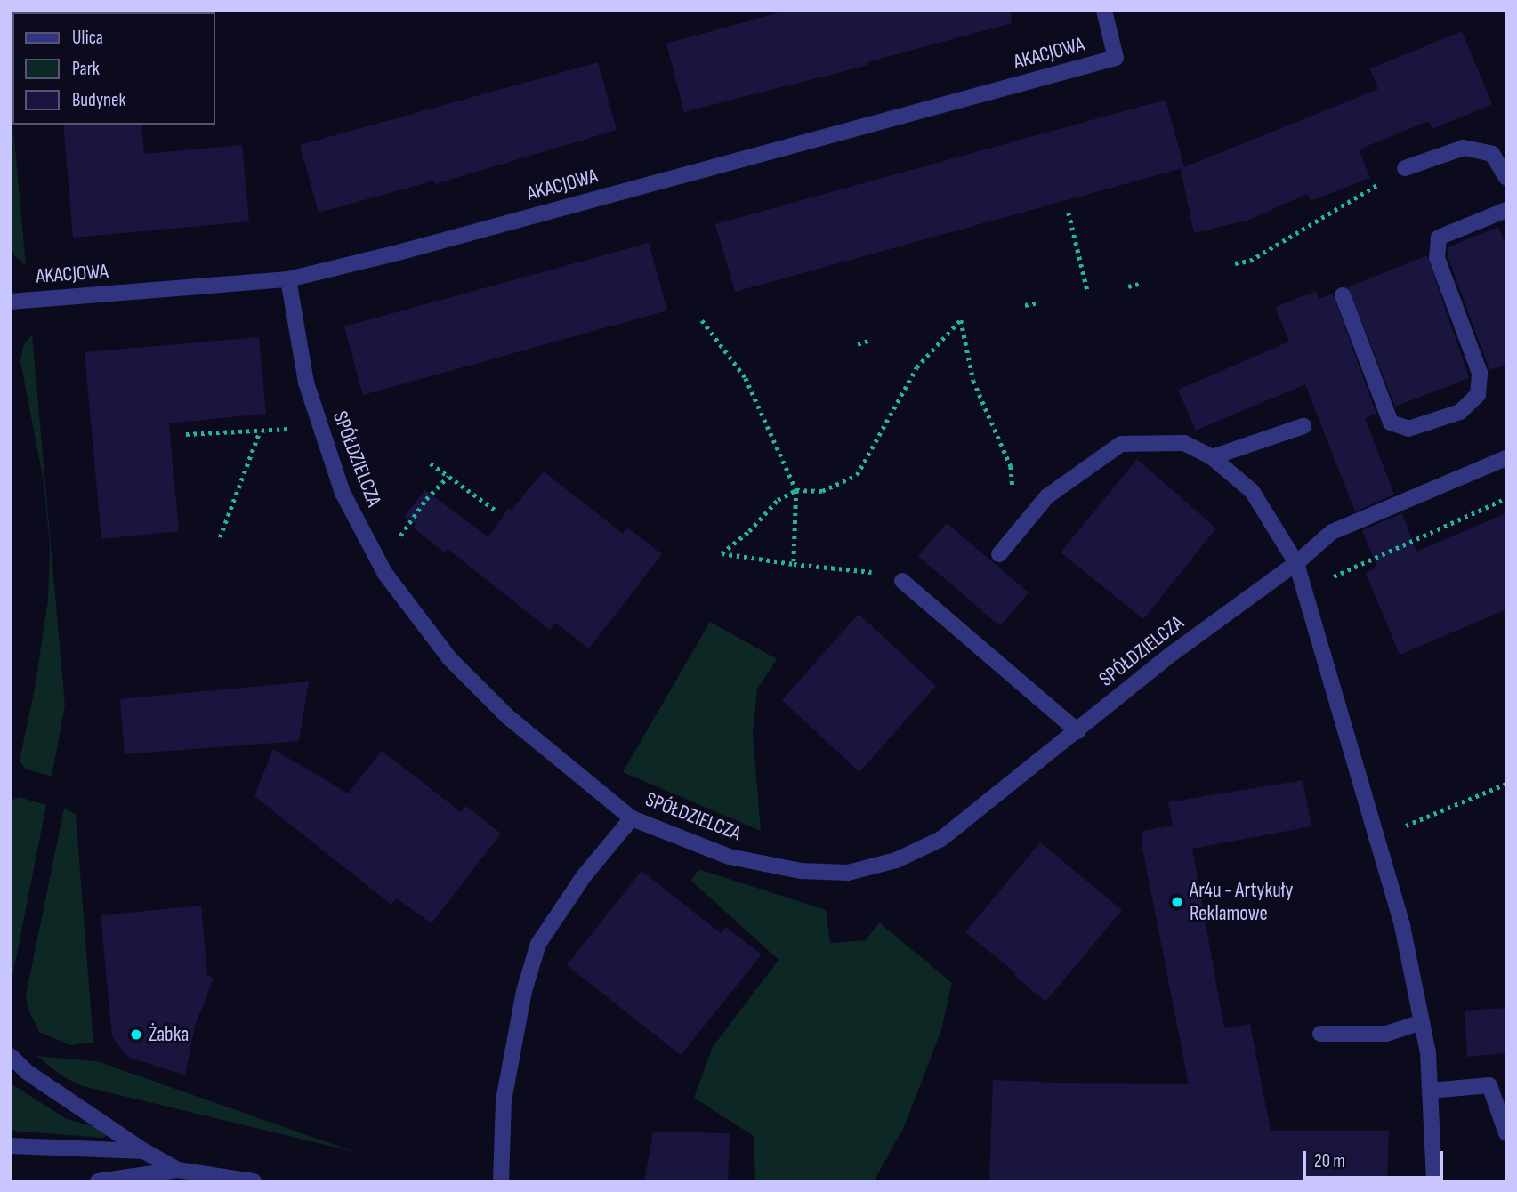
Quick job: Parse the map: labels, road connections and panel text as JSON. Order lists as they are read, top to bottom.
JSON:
{
  "streets": {
    "street": ["AKACJOWA", "SPÓŁDZIELCZA"]
  },
  "crossings": [
    ["AKACJOWA", "SPÓŁDZIELCZA"]
  ],
  "places": ["Ar4u - Artykuły Reklamowe", "Żabka"],
  "legend": ["Ulica", "Park", "Budynek"],
  "scale_bar": "20 m"
}
